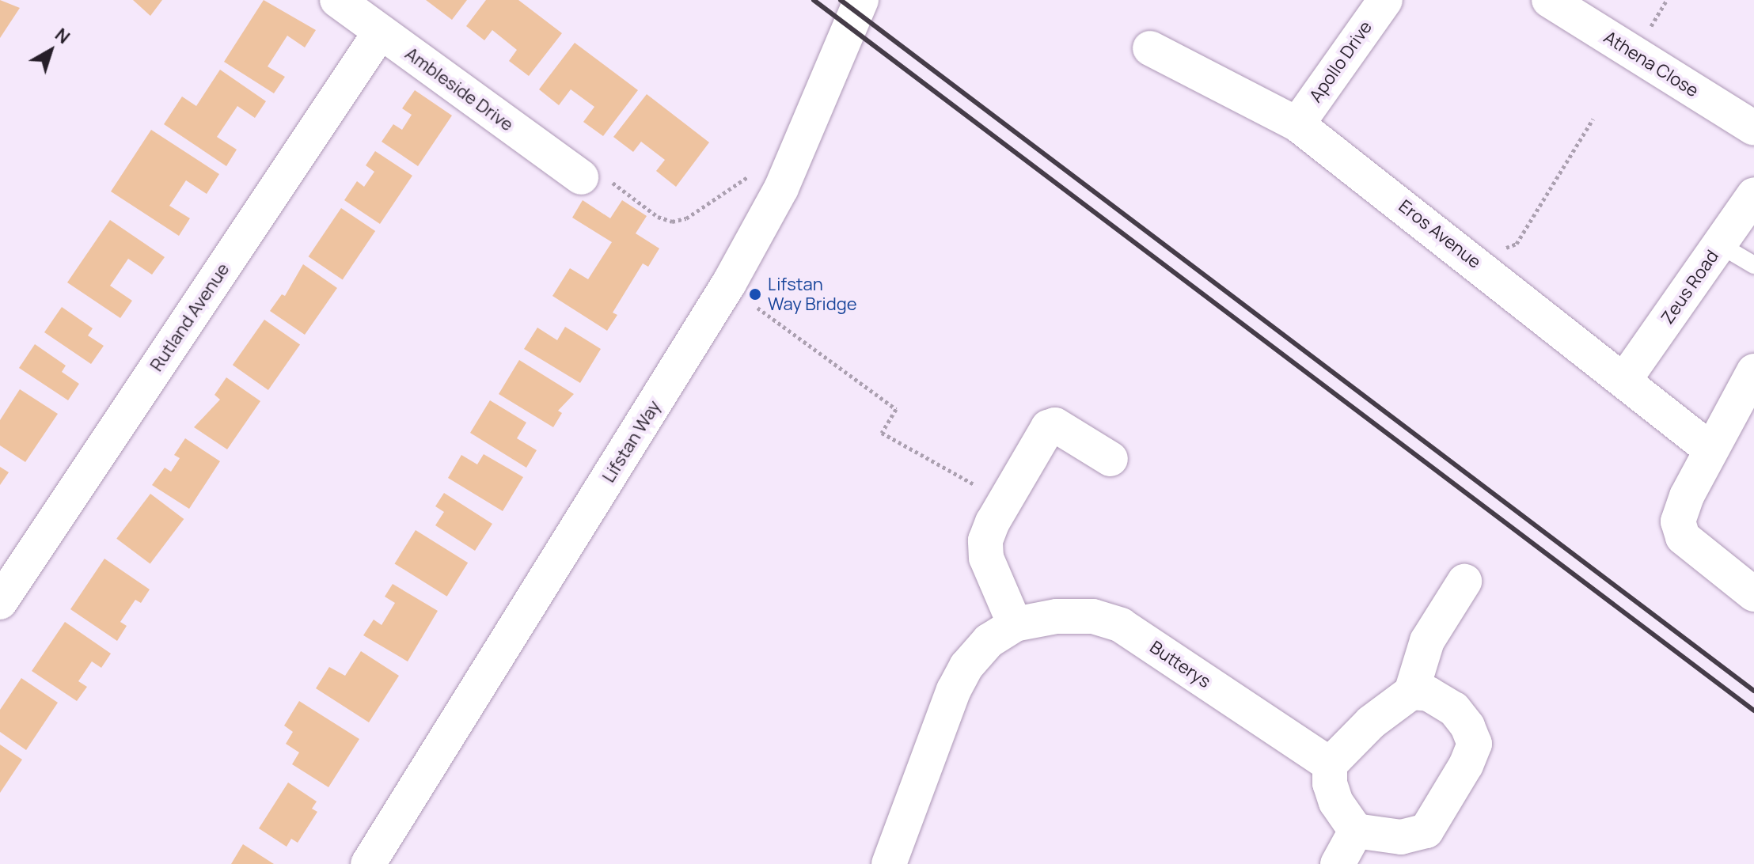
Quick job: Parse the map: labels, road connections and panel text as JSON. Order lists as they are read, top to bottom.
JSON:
{
  "streets": {
    "street": [
      "Apollo Drive",
      "Athena Close",
      "Ambleside Drive",
      "Eros Avenue",
      "Zeus Road",
      "Rutland Avenue",
      "Lifstan Way",
      "Butterys"
    ]
  },
  "crossings": [
    ["Apollo Drive", "Eros Avenue"],
    ["Ambleside Drive", "Rutland Avenue"],
    ["Eros Avenue", "Zeus Road"]
  ],
  "places": ["Lifstan Way Bridge"],
  "north": "top right"
}
